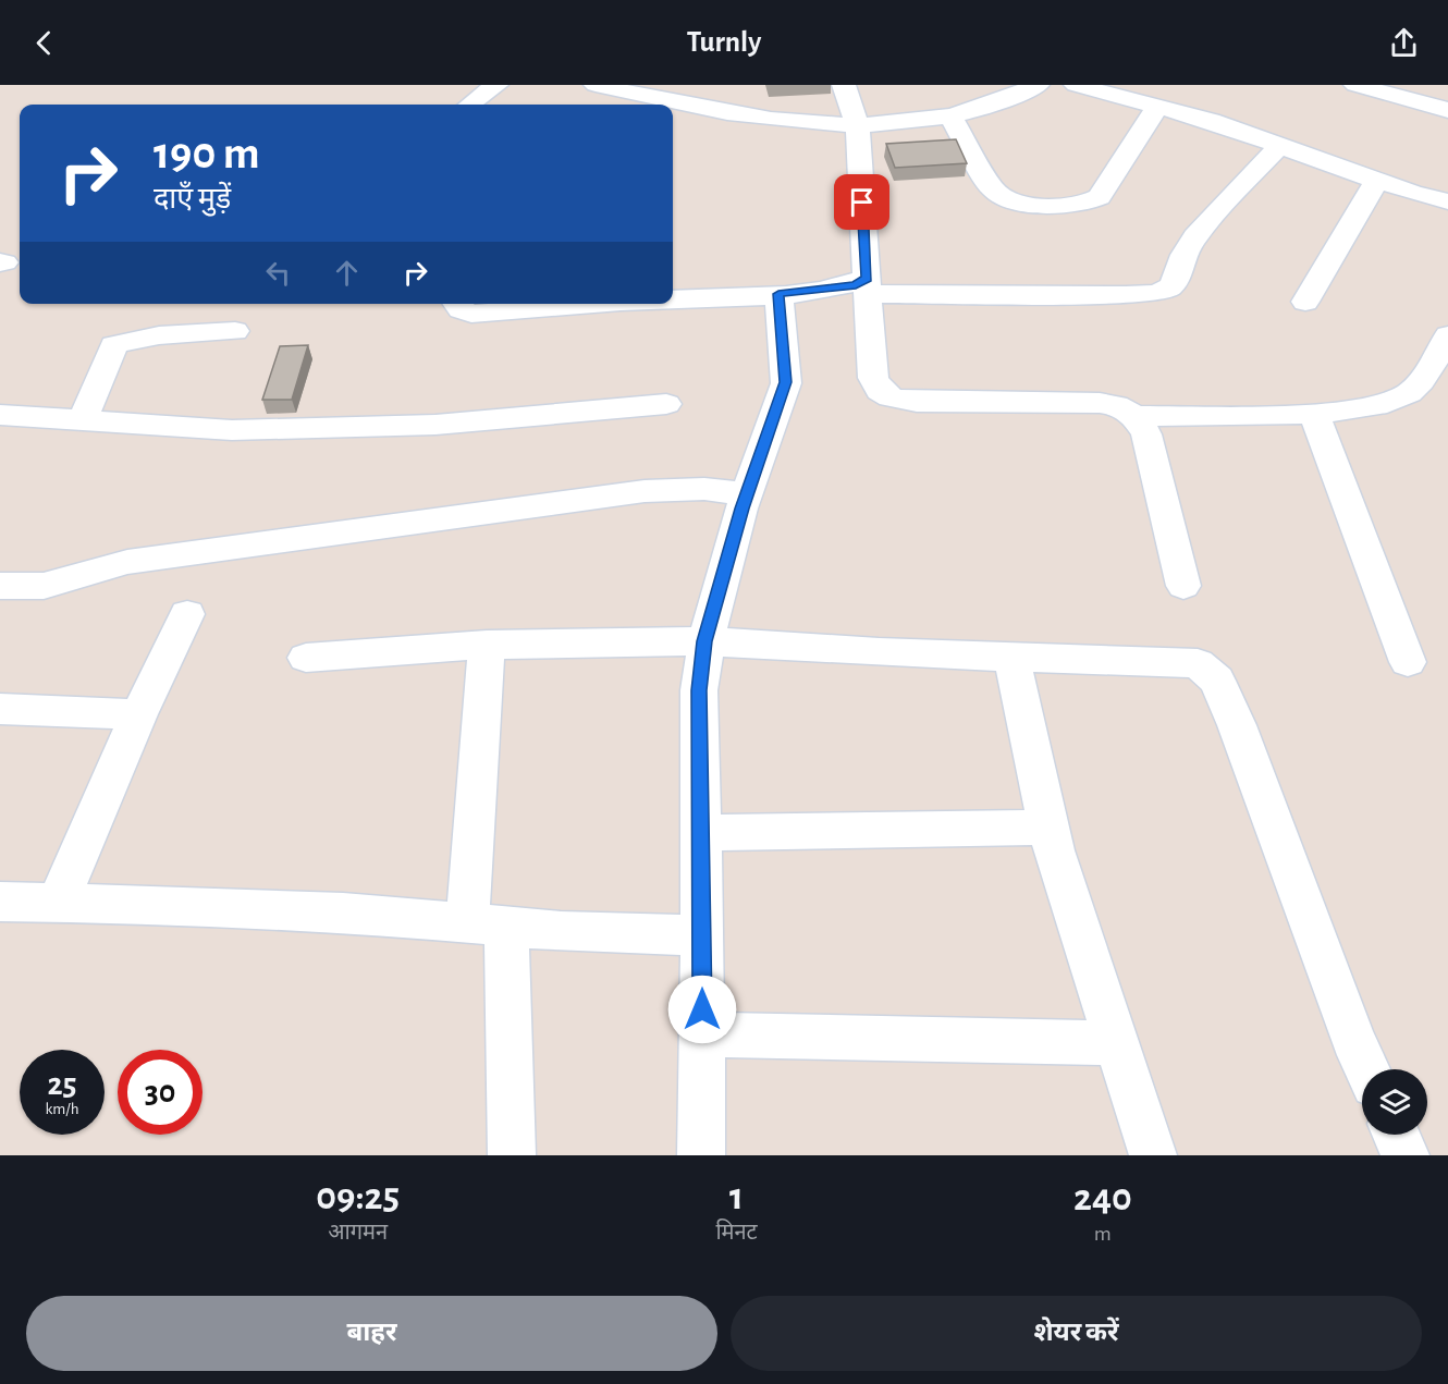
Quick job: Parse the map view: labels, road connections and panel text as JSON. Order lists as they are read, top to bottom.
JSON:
{
  "page": {
    "header": "Turnly",
    "turn": ["190 m", "दाएँ मुड़ें"],
    "speed": "25 km/h",
    "limit": "30",
    "eta": [
      "09:25",
      "आगमन",
      "1",
      "मिनट",
      "240",
      "m"
    ],
    "buttons": ["बाहर", "शेयर करें"]
  }
}
